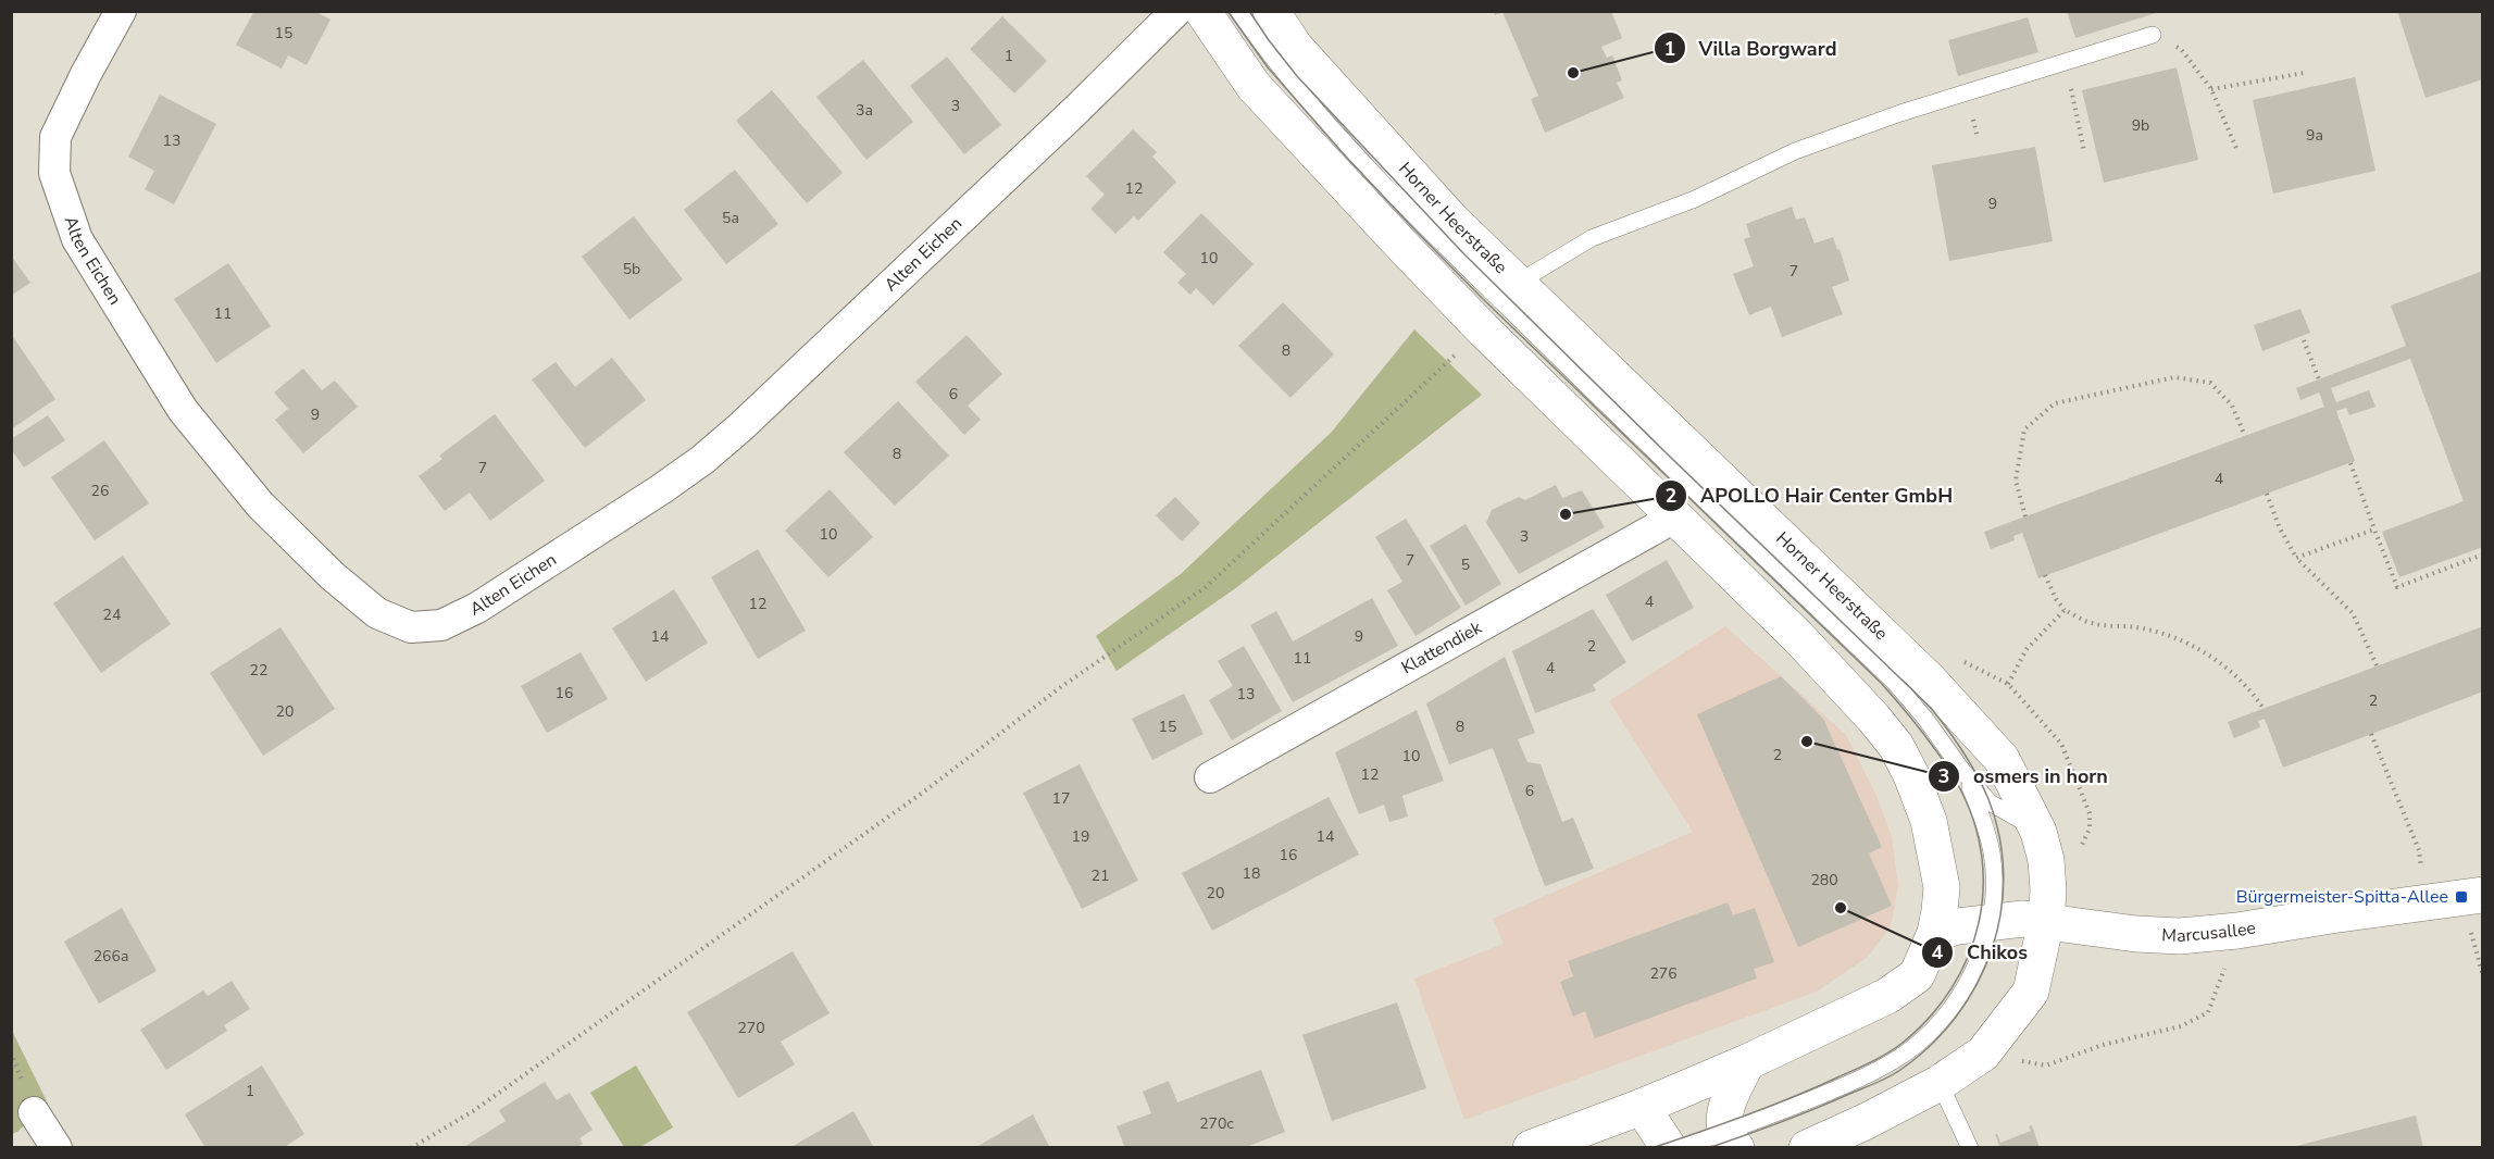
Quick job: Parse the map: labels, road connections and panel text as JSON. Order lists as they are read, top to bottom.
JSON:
{
  "streets": {
    "main road": ["Horner Heerstraße", "Marcusallee"],
    "street": ["Alten Eichen", "Klattendiek"]
  },
  "crossings": [
    ["Horner Heerstraße", "Marcusallee"]
  ],
  "places": {
    "other": [
      "Villa Borgward",
      "APOLLO Hair Center GmbH",
      "osmers in horn",
      "Chikos"
    ],
    "transit": ["Bürgermeister-Spitta-Allee"]
  },
  "house_numbers": [
    "15",
    "1",
    "3",
    "3a",
    "9b",
    "9a",
    "13",
    "12",
    "9",
    "5a",
    "10",
    "5b",
    "7",
    "11",
    "8",
    "6",
    "9",
    "8",
    "7",
    "4",
    "26",
    "10",
    "3",
    "7",
    "5",
    "4",
    "12",
    "24",
    "14",
    "9",
    "2",
    "11",
    "4",
    "22",
    "16",
    "13",
    "2",
    "20",
    "15",
    "8",
    "2",
    "10",
    "12",
    "6",
    "17",
    "19",
    "14",
    "16",
    "18",
    "21",
    "280",
    "20",
    "266a",
    "276",
    "270",
    "1",
    "270c"
  ]
}
